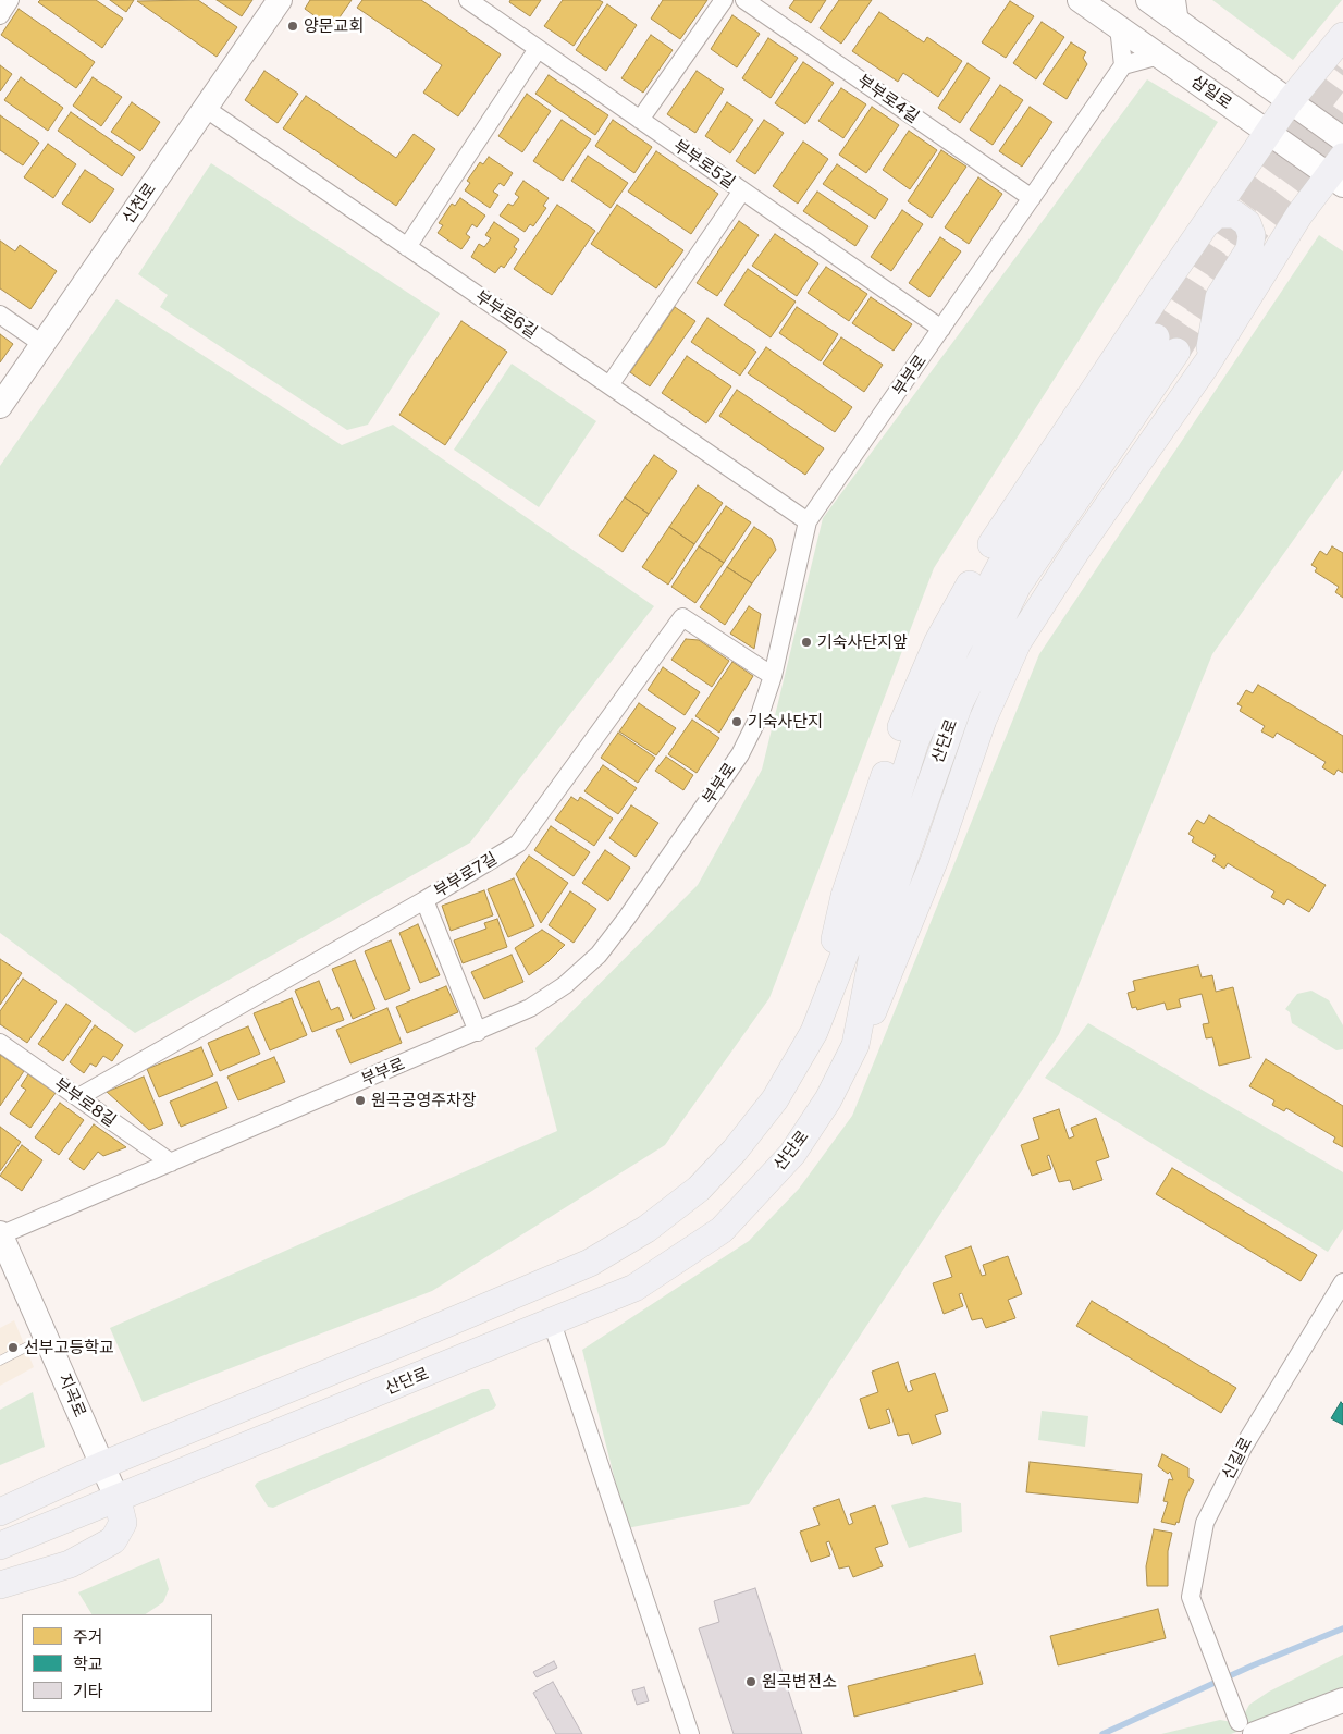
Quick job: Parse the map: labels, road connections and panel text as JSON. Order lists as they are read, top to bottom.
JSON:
{
  "streets": {
    "main road": ["산단로"],
    "street": [
      "삼일로",
      "부부로4길",
      "부부로5길",
      "신천로",
      "부부로6길",
      "부부로",
      "부부로7길",
      "부부로8길",
      "지곡로",
      "신길로"
    ]
  },
  "crossings": [
    ["부부로4길", "부부로"],
    ["부부로5길", "부부로"],
    ["신천로", "부부로6길"],
    ["부부로6길", "부부로"],
    ["부부로", "부부로7길"],
    ["부부로", "부부로8길"],
    ["부부로", "지곡로"],
    ["산단로", "지곡로"],
    ["부부로7길", "부부로8길"]
  ],
  "places": [
    "양문교회",
    "기숙사단지앞",
    "기숙사단지",
    "원곡공영주차장",
    "선부고등학교",
    "원곡변전소"
  ],
  "legend": ["주거", "학교", "기타"]
}
